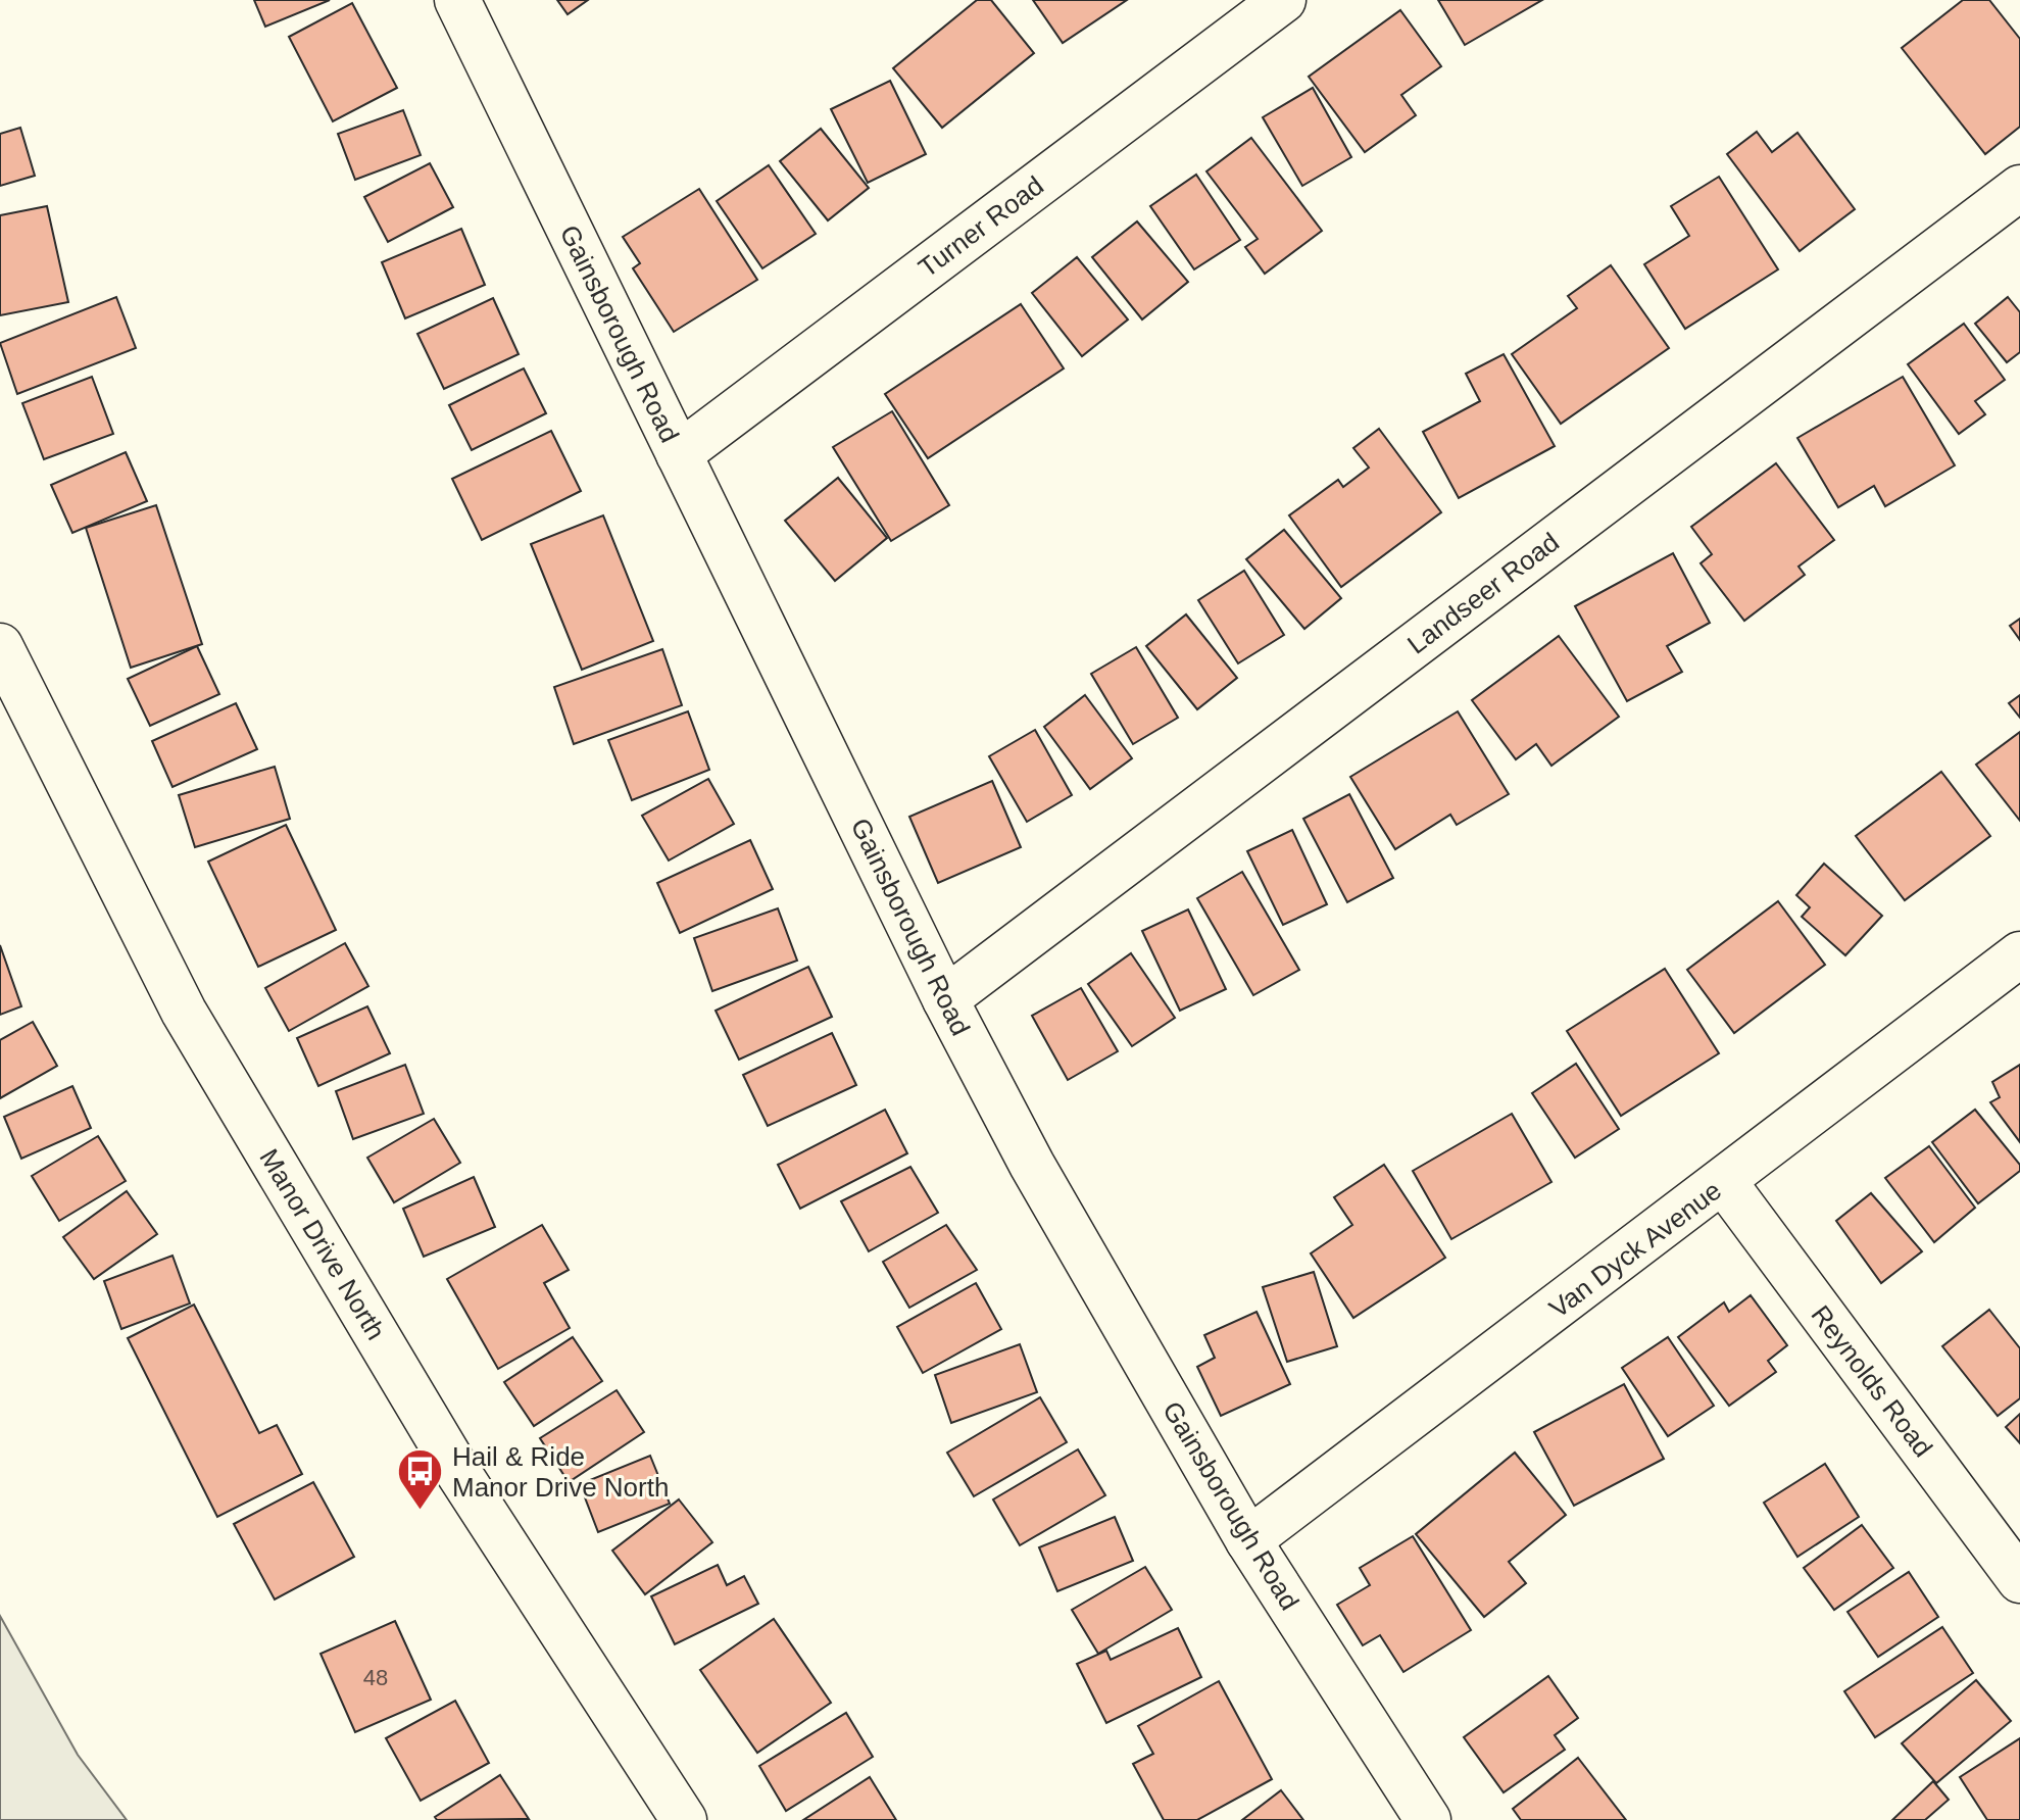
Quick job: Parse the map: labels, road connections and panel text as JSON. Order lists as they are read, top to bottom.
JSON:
{
  "streets": {
    "street": [
      "Turner Road",
      "Gainsborough Road",
      "Landseer Road",
      "Manor Drive North",
      "Van Dyck Avenue",
      "Reynolds Road"
    ]
  },
  "crossings": [
    ["Turner Road", "Gainsborough Road"],
    ["Gainsborough Road", "Landseer Road"],
    ["Gainsborough Road", "Van Dyck Avenue"],
    ["Van Dyck Avenue", "Reynolds Road"]
  ],
  "places": {
    "bus stop": ["Hail & Ride Manor Drive North"]
  },
  "house_numbers": ["48"]
}
